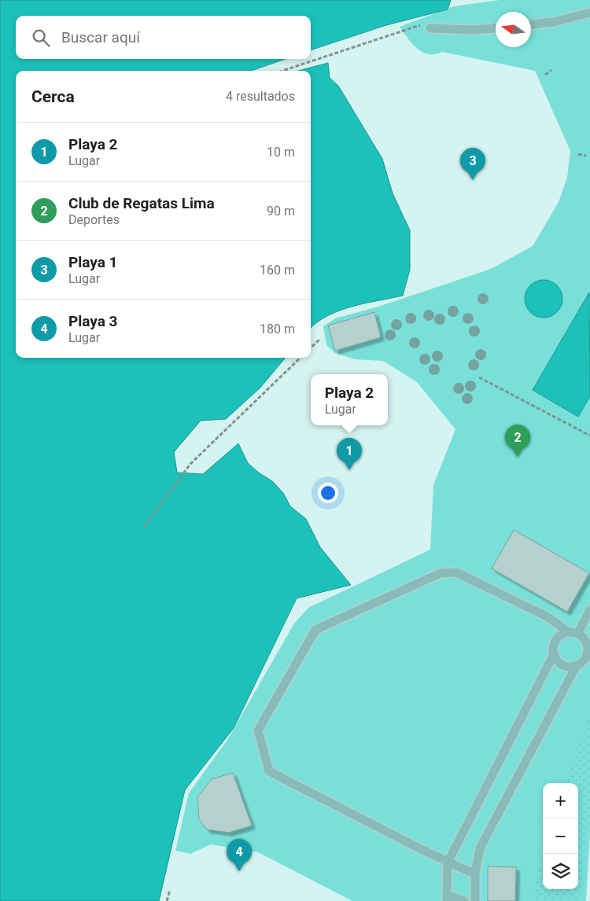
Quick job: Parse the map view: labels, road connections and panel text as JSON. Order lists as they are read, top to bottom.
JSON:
{
  "north": "left",
  "page": {
    "search": "Buscar aquí",
    "heading": ["Cerca", "4 resultados"],
    "list": [
      {
        "mark": "1",
        "name": "Playa 2",
        "note": "Lugar",
        "value": "10 m"
      },
      {
        "mark": "2",
        "name": "Club de Regatas Lima",
        "note": "Deportes",
        "value": "90 m"
      },
      {
        "mark": "3",
        "name": "Playa 1",
        "note": "Lugar",
        "value": "160 m"
      },
      {
        "mark": "4",
        "name": "Playa 3",
        "note": "Lugar",
        "value": "180 m"
      }
    ],
    "pins": [
      "3",
      "2",
      "1",
      "4"
    ],
    "popup": ["Playa 2", "Lugar"],
    "map_buttons": ["+", "−"]
  }
}
